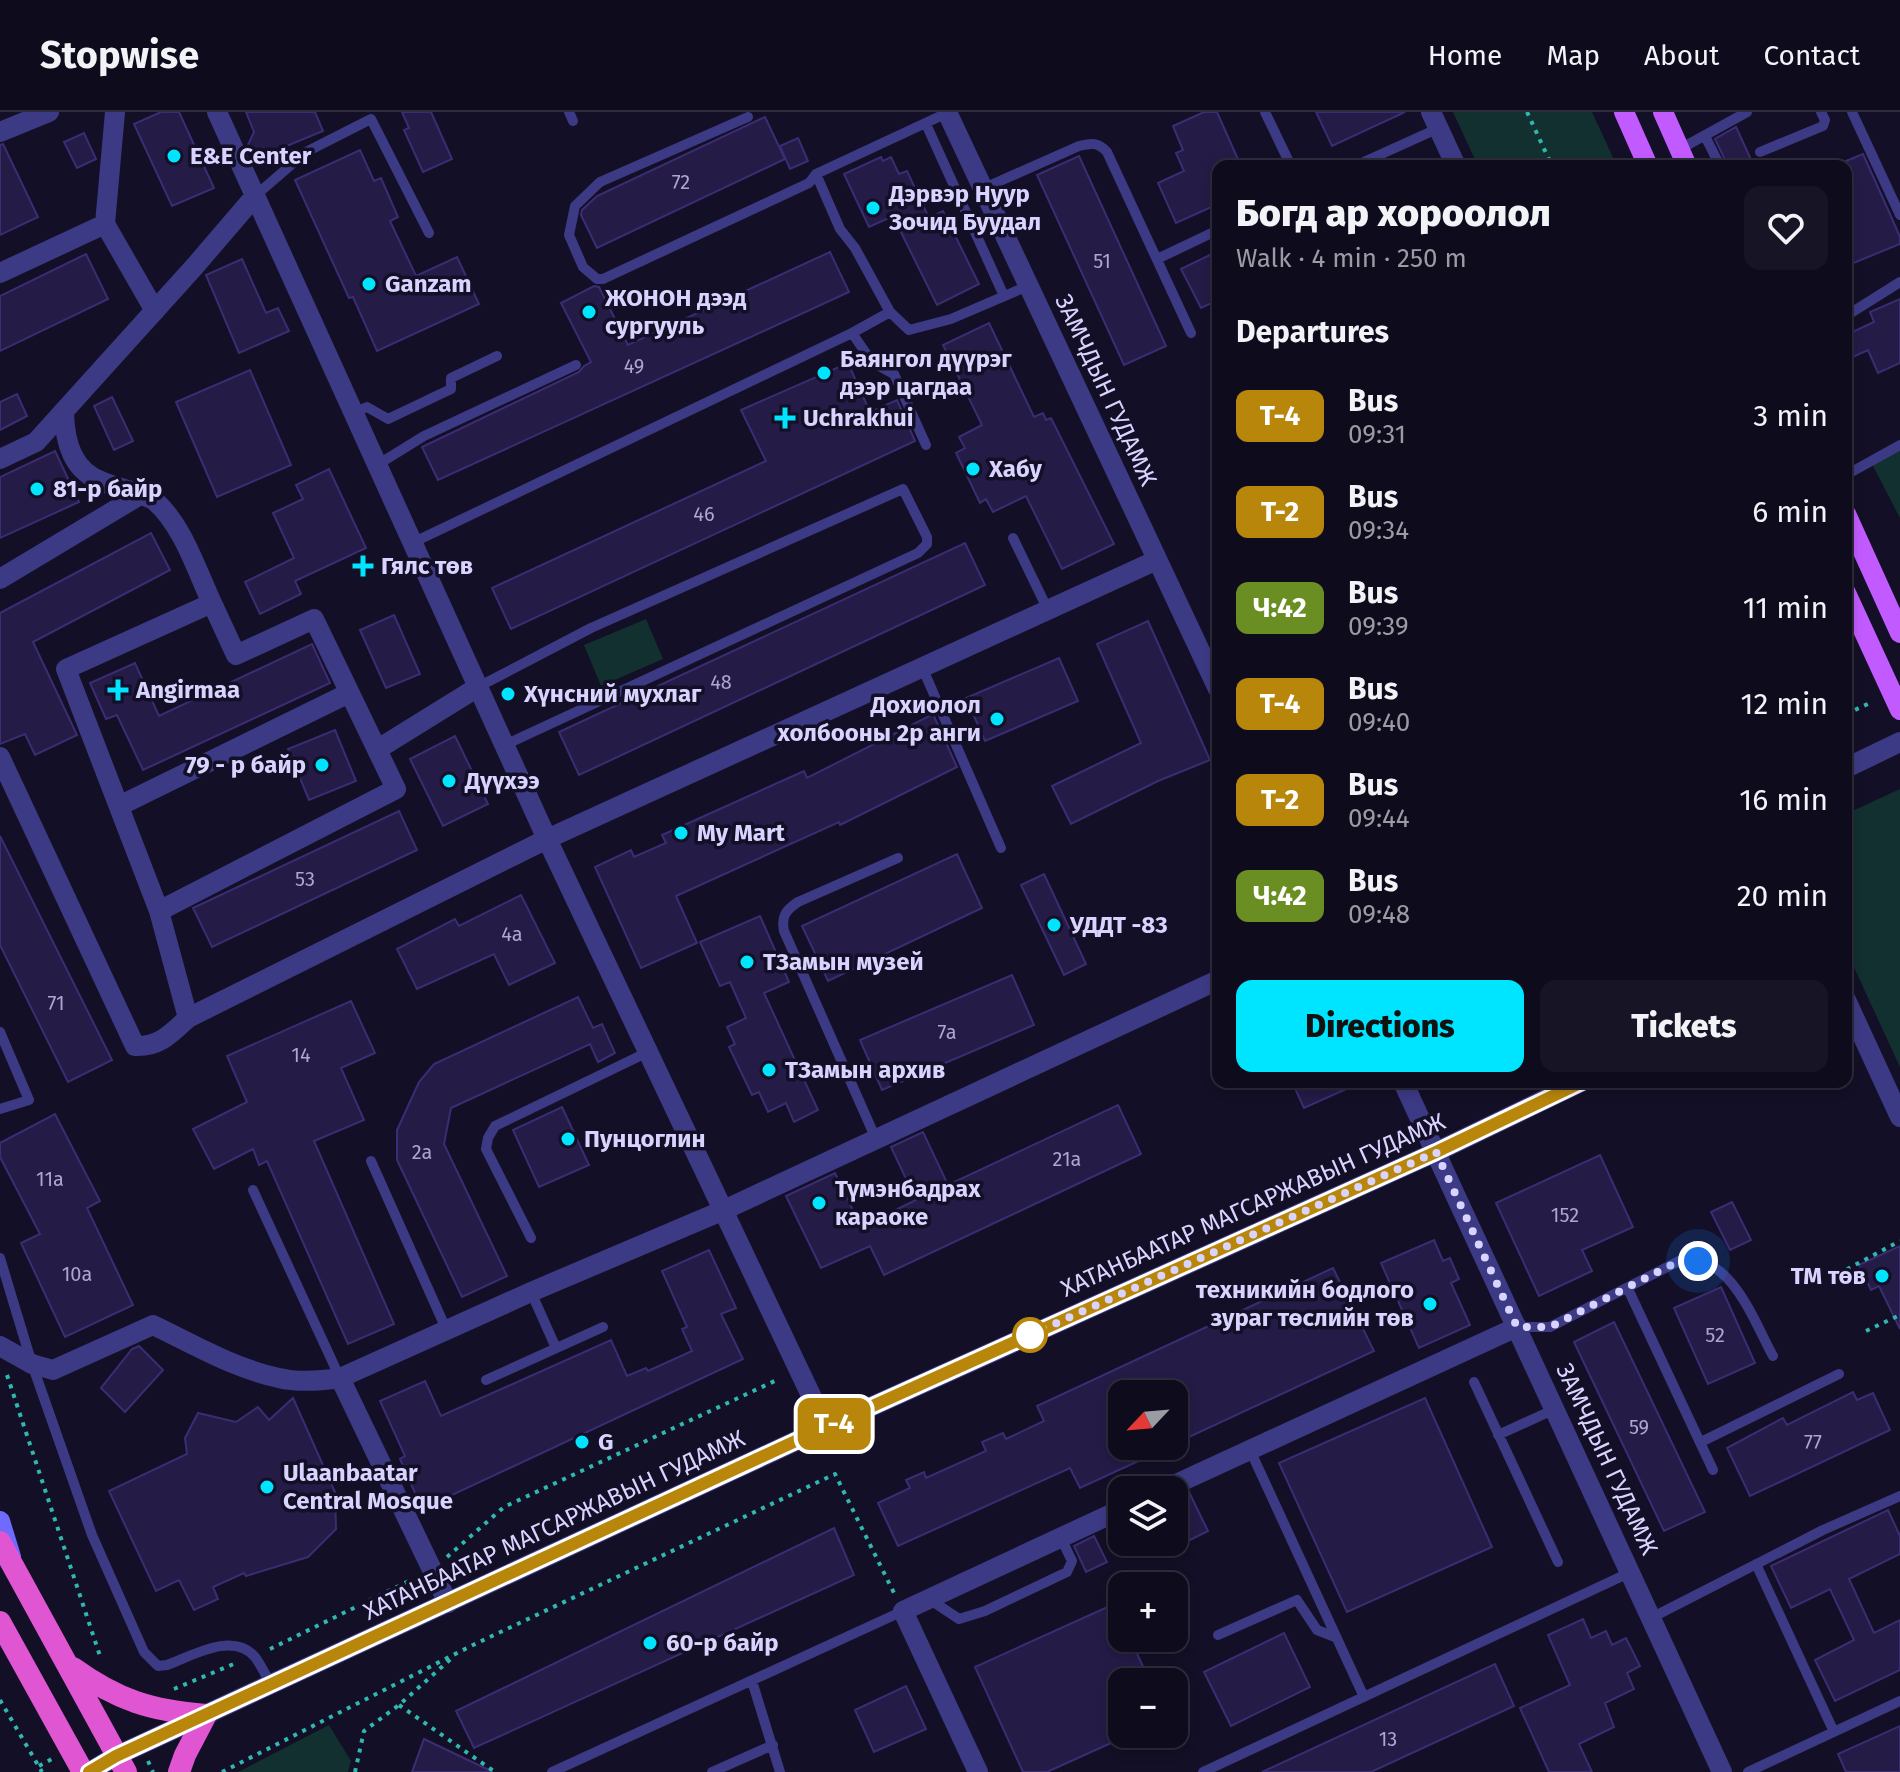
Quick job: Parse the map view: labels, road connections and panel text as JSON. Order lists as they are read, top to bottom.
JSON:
{
  "streets": {
    "street": ["ЗАМЧДЫН ГУДАМЖ", "ХАТАНБААТАР МАГСАРЖАВЫН ГУДАМЖ"]
  },
  "crossings": [
    ["ЗАМЧДЫН ГУДАМЖ", "ХАТАНБААТАР МАГСАРЖАВЫН ГУДАМЖ"]
  ],
  "places": {
    "other": [
      "E&E Center",
      "Дэрвэр Нуур Зочид Буудал",
      "Ganzam",
      "ЖОНОН дээд сургууль",
      "Баянгол дүүрэг дээр цагдаа",
      "Хабу",
      "81-р байр",
      "Хүнсний мухлаг",
      "Дохиолол холбооны 2р анги",
      "79 - р байр",
      "Дүүхээ",
      "My Mart",
      "УДДТ -83",
      "ТЗамын музей",
      "ТЗамын архив",
      "Пунцоглин",
      "Түмэнбадрах караоке",
      "TM төв",
      "техникийн бодлого зураг төслийн төв",
      "G",
      "Ulaanbaatar Central Mosque",
      "60-р байр"
    ],
    "health": ["Uchrakhui", "Гялс төв", "Angirmaa"]
  },
  "lines": ["bus line Т-4"],
  "house_numbers": [
    "72",
    "51",
    "49",
    "46",
    "48",
    "53",
    "4a",
    "71",
    "7а",
    "14",
    "2а",
    "21а",
    "11а",
    "152",
    "10а",
    "52",
    "59",
    "77",
    "13"
  ],
  "north": "bottom left",
  "page": {
    "header": "Stopwise",
    "nav": [
      "Home",
      "Map",
      "About",
      "Contact"
    ],
    "on_map": "Т-4",
    "heading": [
      ["Богд ар хороолол", "Walk · 4 min · 250 m"],
      "Departures"
    ],
    "list": [
      {
        "mark": "Т-4",
        "name": "Bus",
        "note": "09:31",
        "value": "3 min"
      },
      {
        "mark": "Т-2",
        "name": "Bus",
        "note": "09:34",
        "value": "6 min"
      },
      {
        "mark": "Ч:42",
        "name": "Bus",
        "note": "09:39",
        "value": "11 min"
      },
      {
        "mark": "Т-4",
        "name": "Bus",
        "note": "09:40",
        "value": "12 min"
      },
      {
        "mark": "Т-2",
        "name": "Bus",
        "note": "09:44",
        "value": "16 min"
      },
      {
        "mark": "Ч:42",
        "name": "Bus",
        "note": "09:48",
        "value": "20 min"
      }
    ],
    "buttons": ["Directions", "Tickets"],
    "map_buttons": ["+", "−"]
  }
}
